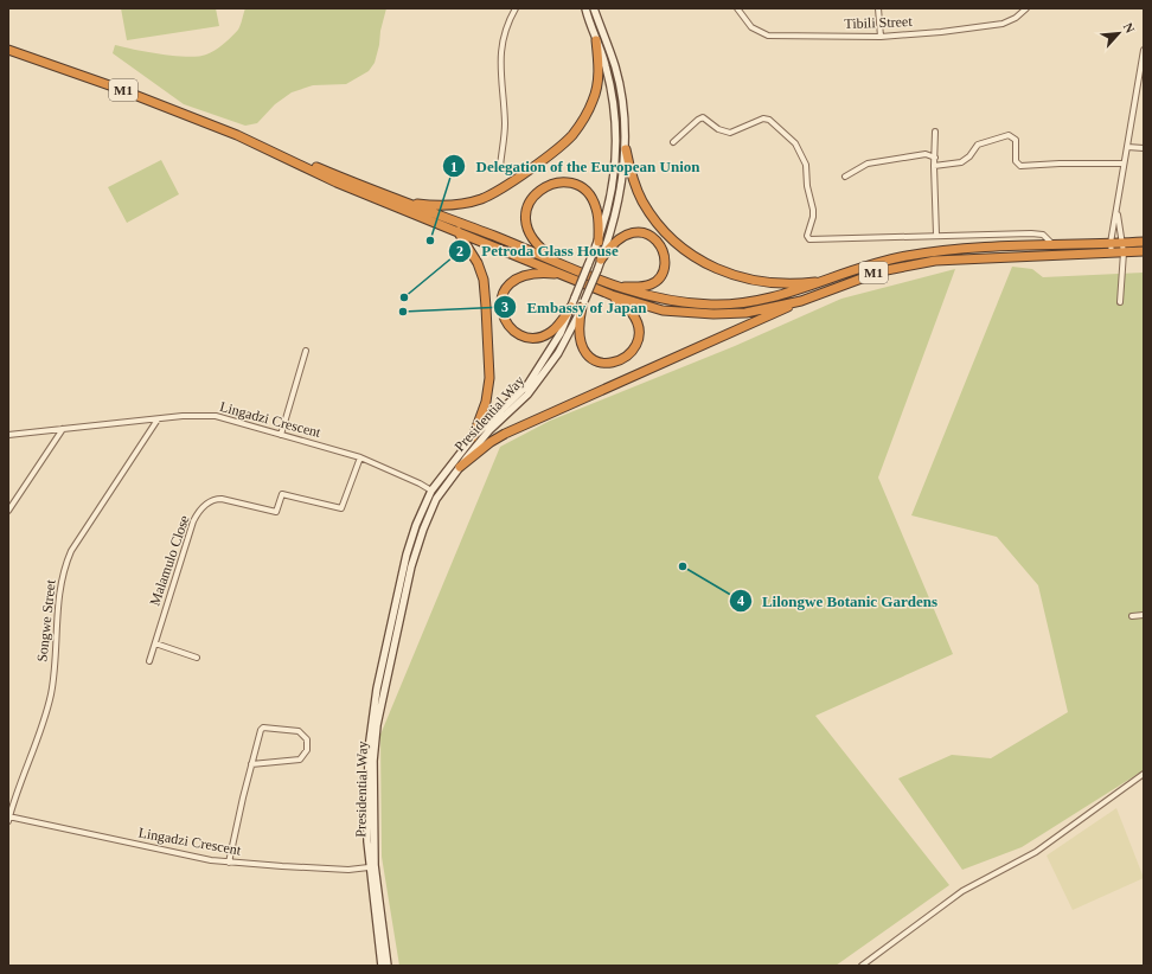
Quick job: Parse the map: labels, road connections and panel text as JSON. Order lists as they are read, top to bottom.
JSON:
{
  "streets": {
    "highway": ["M1"],
    "main road": ["Presidential Way"],
    "street": [
      "Tibili Street",
      "Lingadzi Crescent",
      "Malamulo Close",
      "Songwe Street"
    ]
  },
  "crossings": [
    ["Presidential Way", "Lingadzi Crescent"],
    ["Lingadzi Crescent", "Malamulo Close"],
    ["Lingadzi Crescent", "Songwe Street"]
  ],
  "places": [
    "Delegation of the European Union",
    "Petroda Glass House",
    "Embassy of Japan",
    "Lilongwe Botanic Gardens"
  ],
  "north": "top right"
}
